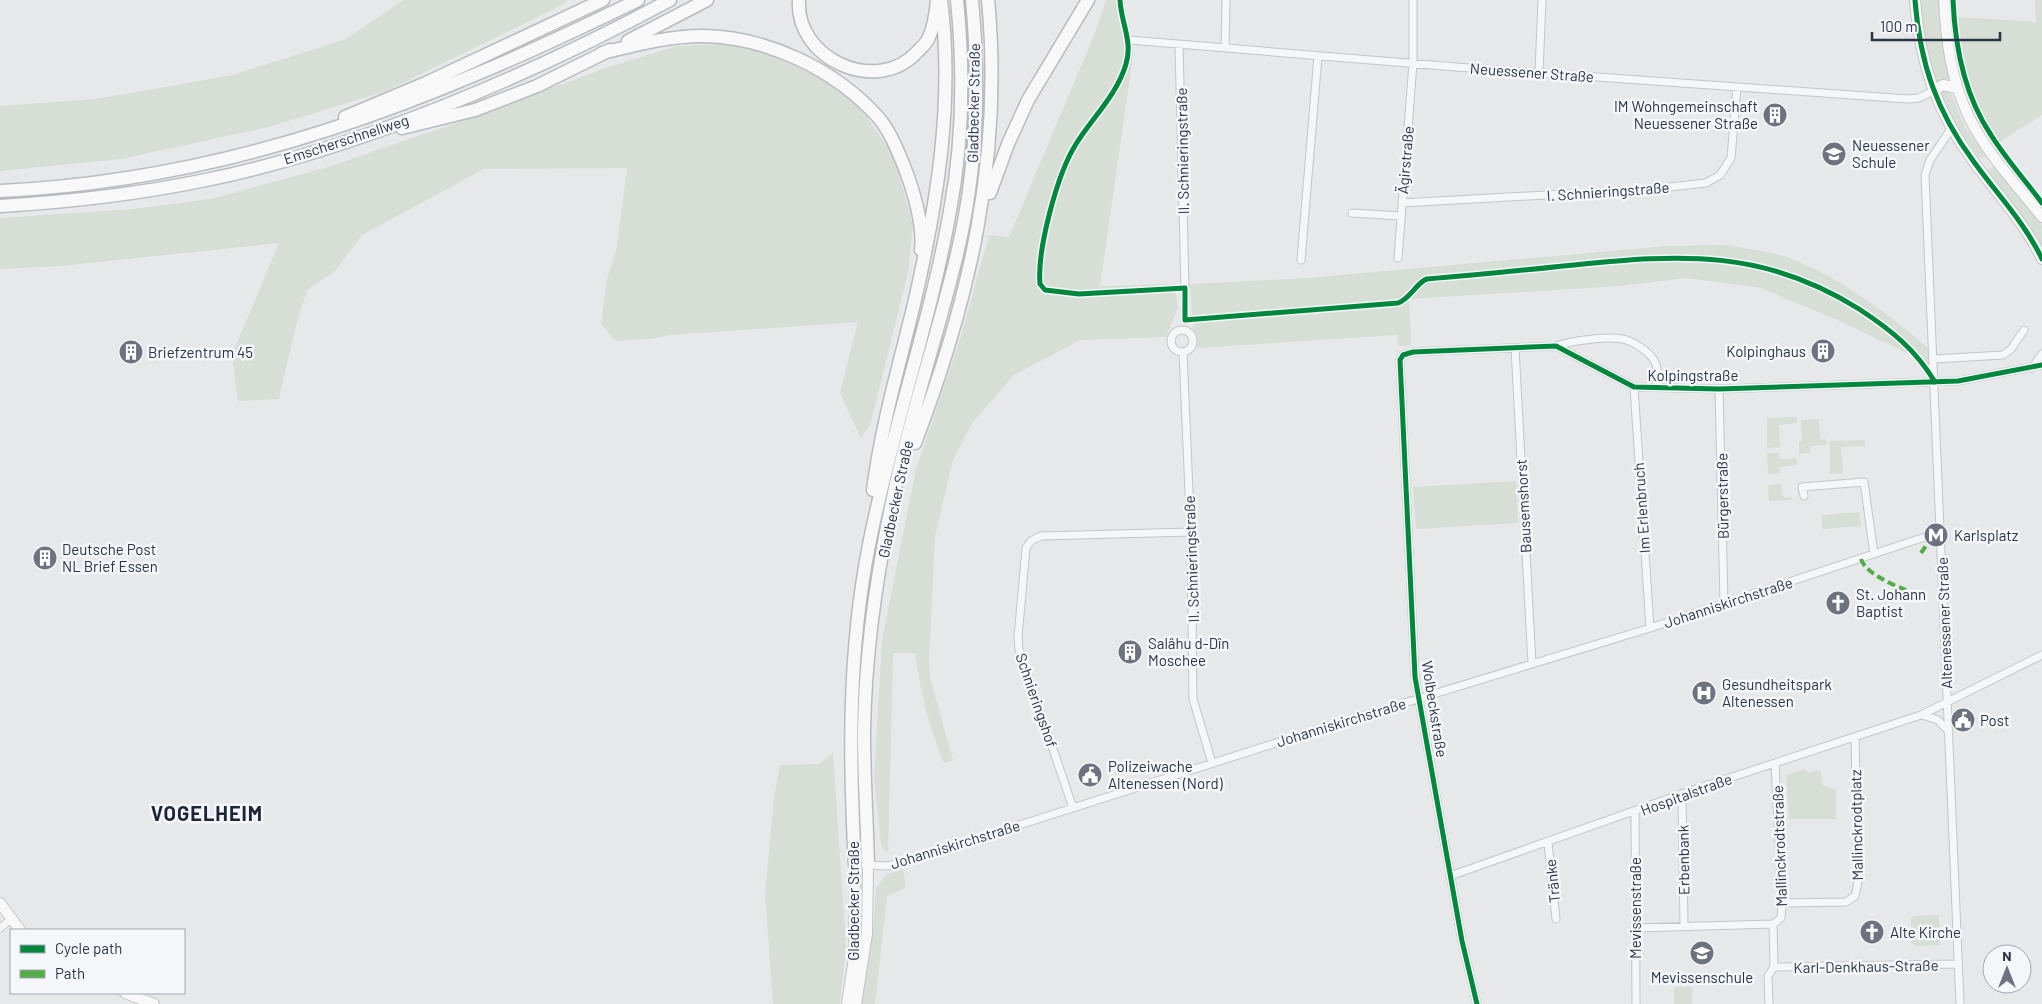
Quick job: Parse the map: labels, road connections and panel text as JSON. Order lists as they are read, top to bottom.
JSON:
{
  "streets": {
    "highway": ["Gladbecker Straße", "Emscherschnellweg"],
    "street": [
      "Neuessener Straße",
      "II. Schnieringstraße",
      "Ägirstraße",
      "I. Schnieringstraße",
      "Kolpingstraße",
      "Bürgerstraße",
      "Bausemshorst",
      "Im Erlenbruch",
      "Johanniskirchstraße",
      "Altenessener Straße",
      "Schnieringshof",
      "Wolbeckstraße",
      "Hospitalstraße",
      "Mallinckrodtplatz",
      "Mallinckrodtstraße",
      "Erbenbank",
      "Tränke",
      "Mevissenstraße",
      "Karl-Denkhaus-Straße"
    ]
  },
  "crossings": [
    ["Neuessener Straße", "II. Schnieringstraße"],
    ["Neuessener Straße", "Ägirstraße"],
    ["Neuessener Straße", "I. Schnieringstraße"],
    ["Gladbecker Straße", "Johanniskirchstraße"],
    ["II. Schnieringstraße", "Johanniskirchstraße"],
    ["II. Schnieringstraße", "Schnieringshof"],
    ["Ägirstraße", "I. Schnieringstraße"],
    ["Kolpingstraße", "Bürgerstraße"],
    ["Kolpingstraße", "Bausemshorst"],
    ["Kolpingstraße", "Im Erlenbruch"],
    ["Kolpingstraße", "Altenessener Straße"],
    ["Kolpingstraße", "Wolbeckstraße"],
    ["Bürgerstraße", "Johanniskirchstraße"],
    ["Bausemshorst", "Johanniskirchstraße"],
    ["Im Erlenbruch", "Johanniskirchstraße"],
    ["Johanniskirchstraße", "Altenessener Straße"],
    ["Johanniskirchstraße", "Schnieringshof"],
    ["Johanniskirchstraße", "Wolbeckstraße"],
    ["Altenessener Straße", "Hospitalstraße"],
    ["Altenessener Straße", "Karl-Denkhaus-Straße"],
    ["Wolbeckstraße", "Hospitalstraße"],
    ["Hospitalstraße", "Mallinckrodtplatz"],
    ["Hospitalstraße", "Mallinckrodtstraße"],
    ["Hospitalstraße", "Erbenbank"],
    ["Hospitalstraße", "Tränke"],
    ["Hospitalstraße", "Mevissenstraße"],
    ["Mallinckrodtplatz", "Mallinckrodtstraße"],
    ["Mallinckrodtstraße", "Erbenbank"],
    ["Mallinckrodtstraße", "Mevissenstraße"],
    ["Mallinckrodtstraße", "Karl-Denkhaus-Straße"]
  ],
  "districts": ["VOGELHEIM"],
  "places": {
    "building": [
      "IM Wohngemeinschaft Neuessener Straße",
      "Kolpinghaus",
      "Briefzentrum 45",
      "Deutsche Post NL Brief Essen",
      "Salâhu d-Dîn Moschee"
    ],
    "school or university": ["Neuessener Schule", "Mevissenschule"],
    "metro station": ["Karlsplatz"],
    "church": ["St. Johann Baptist", "Alte Kirche"],
    "hospital": ["Gesundheitspark Altenessen"],
    "public building": ["Post", "Polizeiwache Altenessen (Nord)"]
  },
  "legend": ["Cycle path", "Path"],
  "scale_bar": "100 m",
  "north": "top"
}
